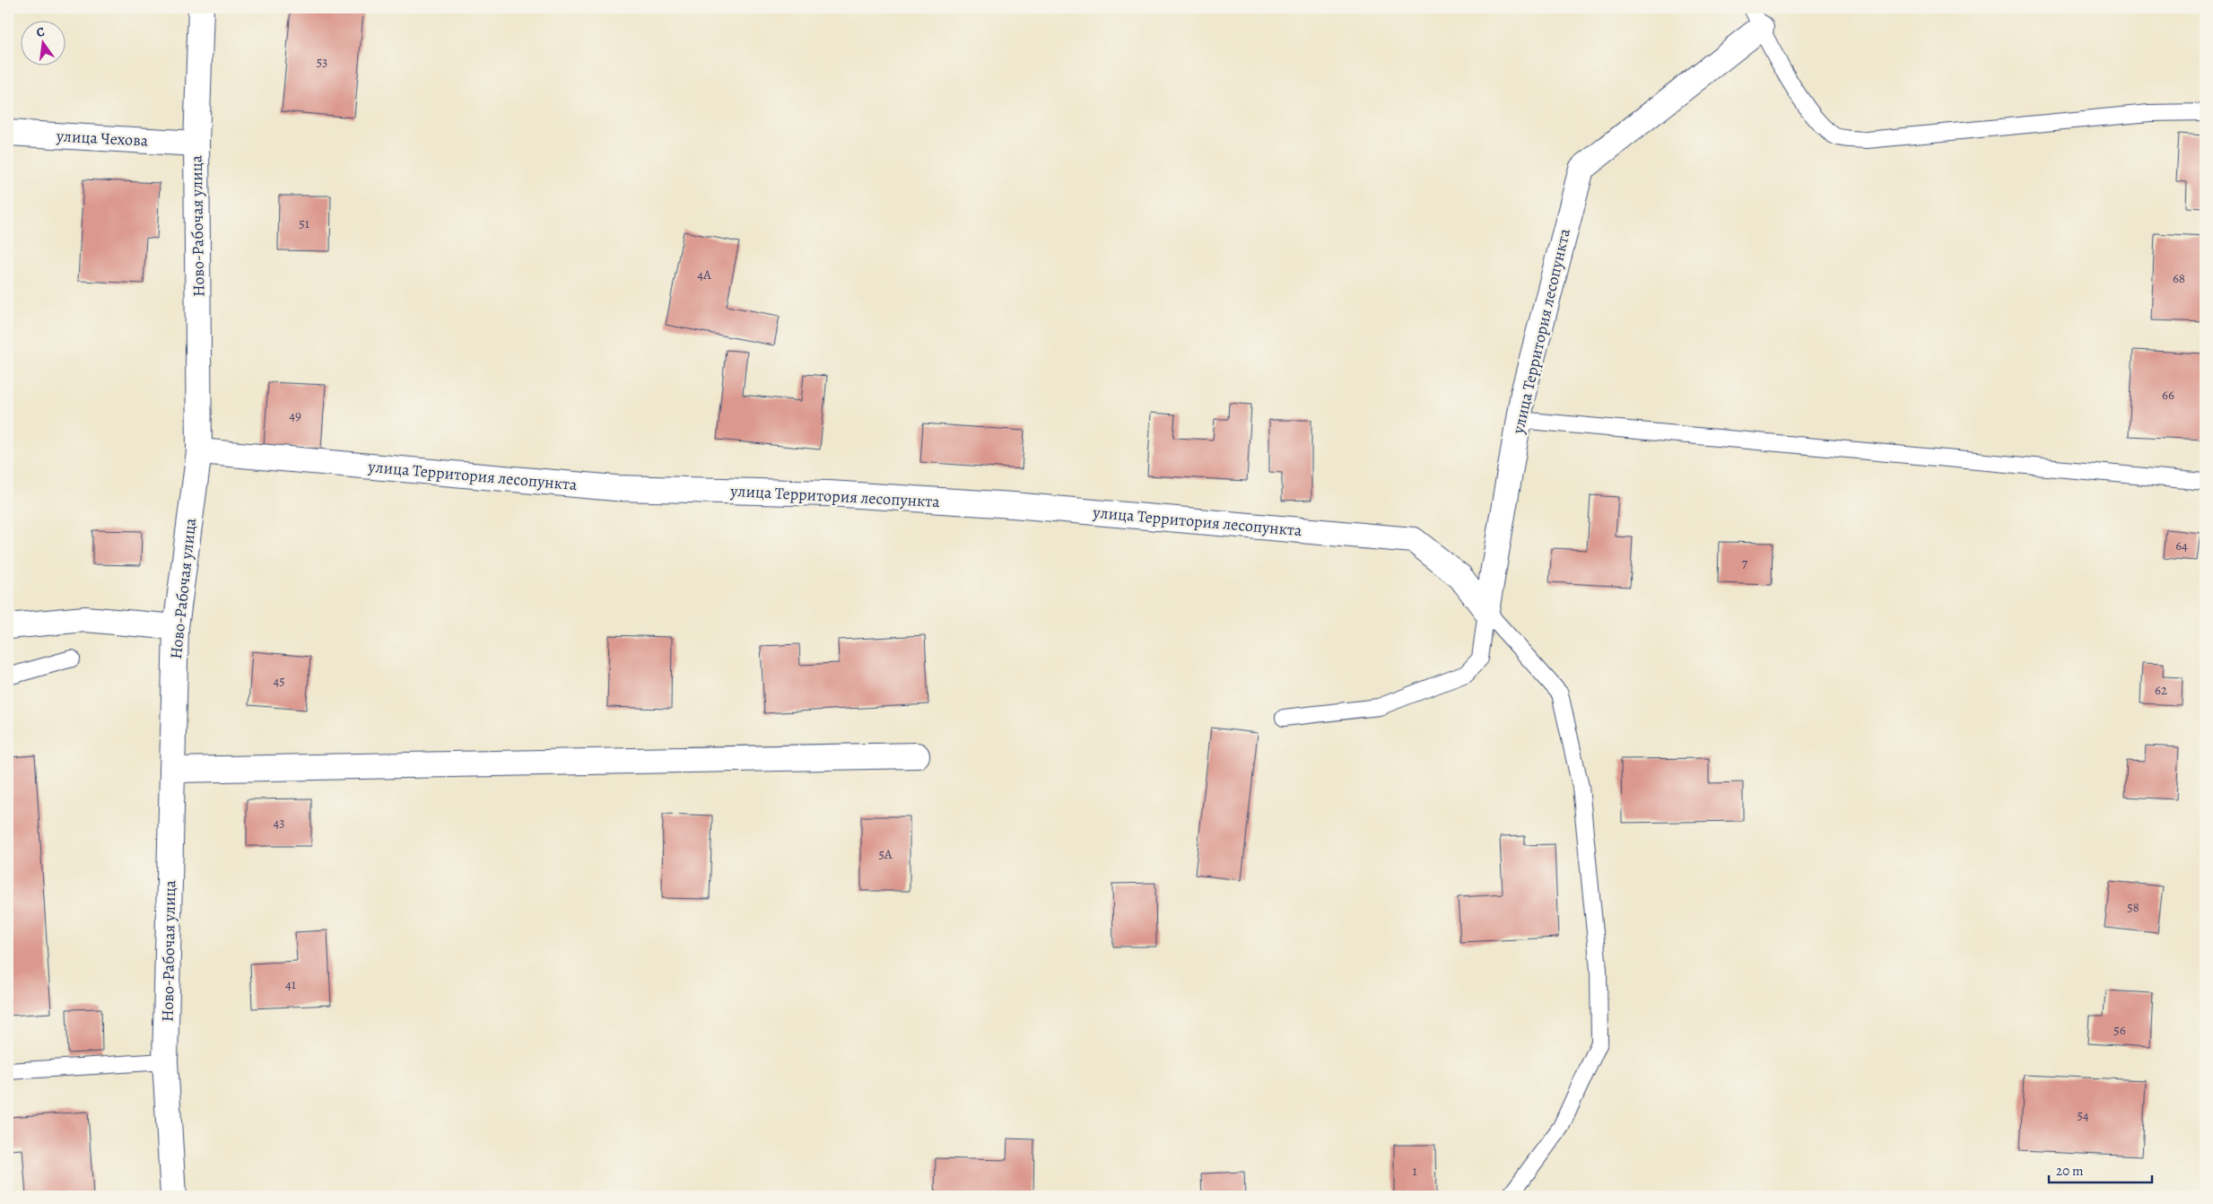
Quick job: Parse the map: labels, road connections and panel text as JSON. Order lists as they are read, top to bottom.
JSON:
{
  "streets": {
    "street": ["улица Чехова", "Ново-Рабочая улица", "улица Территория лесопункта"]
  },
  "crossings": [
    ["улица Чехова", "Ново-Рабочая улица"],
    ["Ново-Рабочая улица", "улица Территория лесопункта"]
  ],
  "house_numbers": [
    "53",
    "51",
    "4А",
    "68",
    "66",
    "49",
    "64",
    "7",
    "45",
    "62",
    "43",
    "5А",
    "58",
    "41",
    "56",
    "54",
    "1"
  ],
  "scale_bar": "20 m",
  "north": "top"
}
